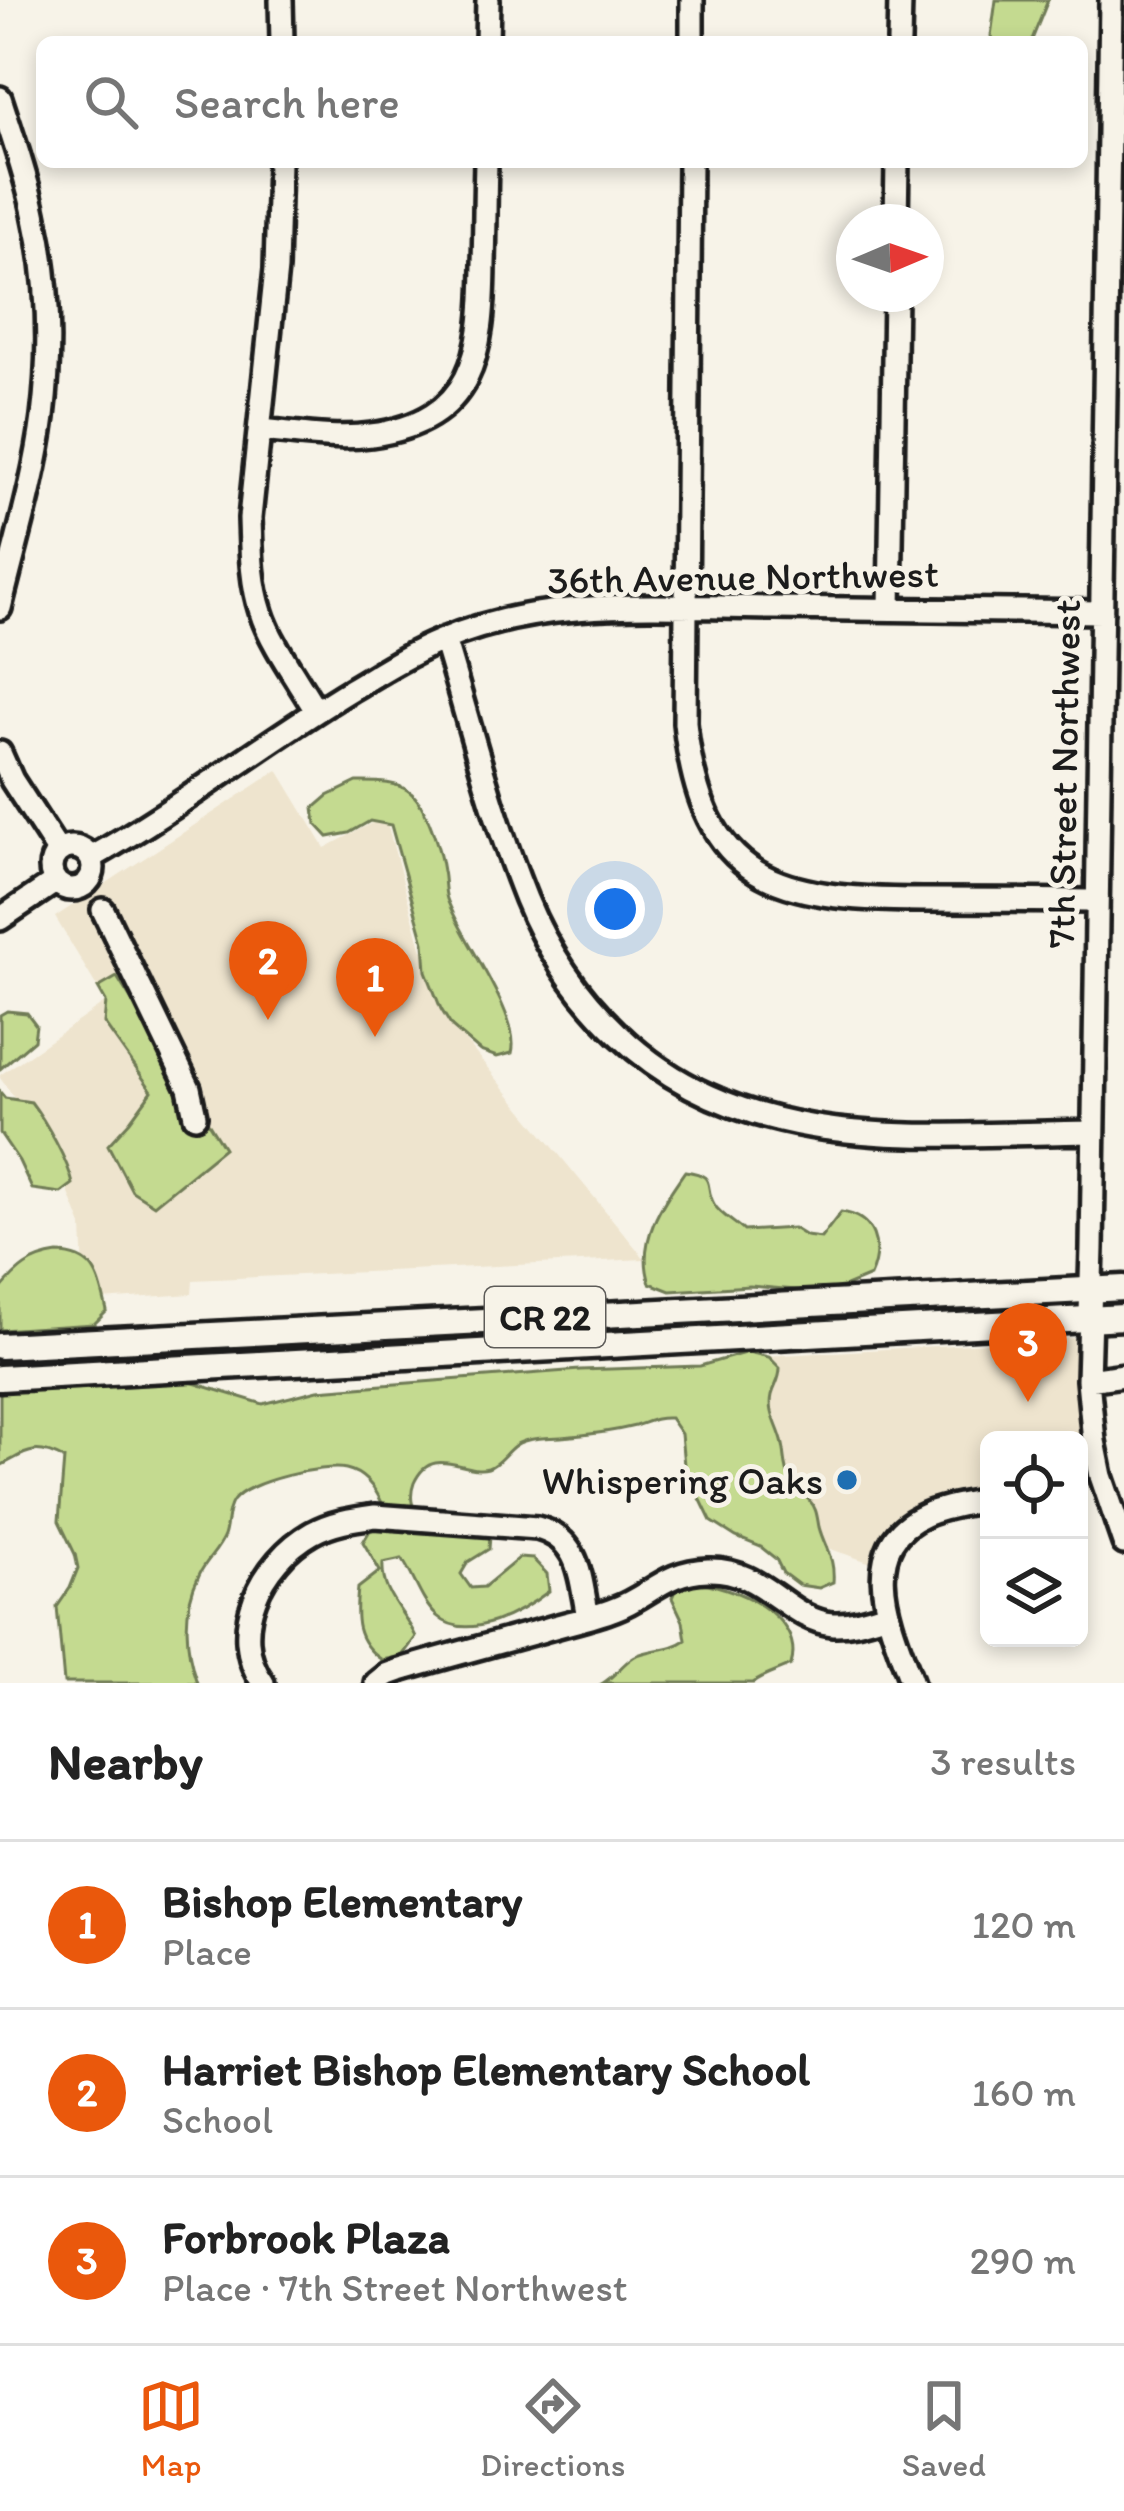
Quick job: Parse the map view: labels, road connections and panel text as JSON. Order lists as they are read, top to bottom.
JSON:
{
  "streets": {
    "main road": ["CR 22"],
    "street": ["36th Avenue Northwest", "7th Street Northwest"]
  },
  "crossings": [
    ["36th Avenue Northwest", "7th Street Northwest"],
    ["7th Street Northwest", "CR 22"]
  ],
  "places": ["Whispering Oaks"],
  "north": "right",
  "page": {
    "search": "Search here",
    "pins": ["2", "1", "3"],
    "heading": ["Nearby", "3 results"],
    "list": [
      {
        "mark": "1",
        "name": "Bishop Elementary",
        "note": "Place",
        "value": "120 m"
      },
      {
        "mark": "2",
        "name": "Harriet Bishop Elementary School",
        "note": "School",
        "value": "160 m"
      },
      {
        "mark": "3",
        "name": "Forbrook Plaza",
        "note": "Place · 7th Street Northwest",
        "value": "290 m"
      }
    ],
    "nav": ["Map", "Directions", "Saved"]
  }
}
